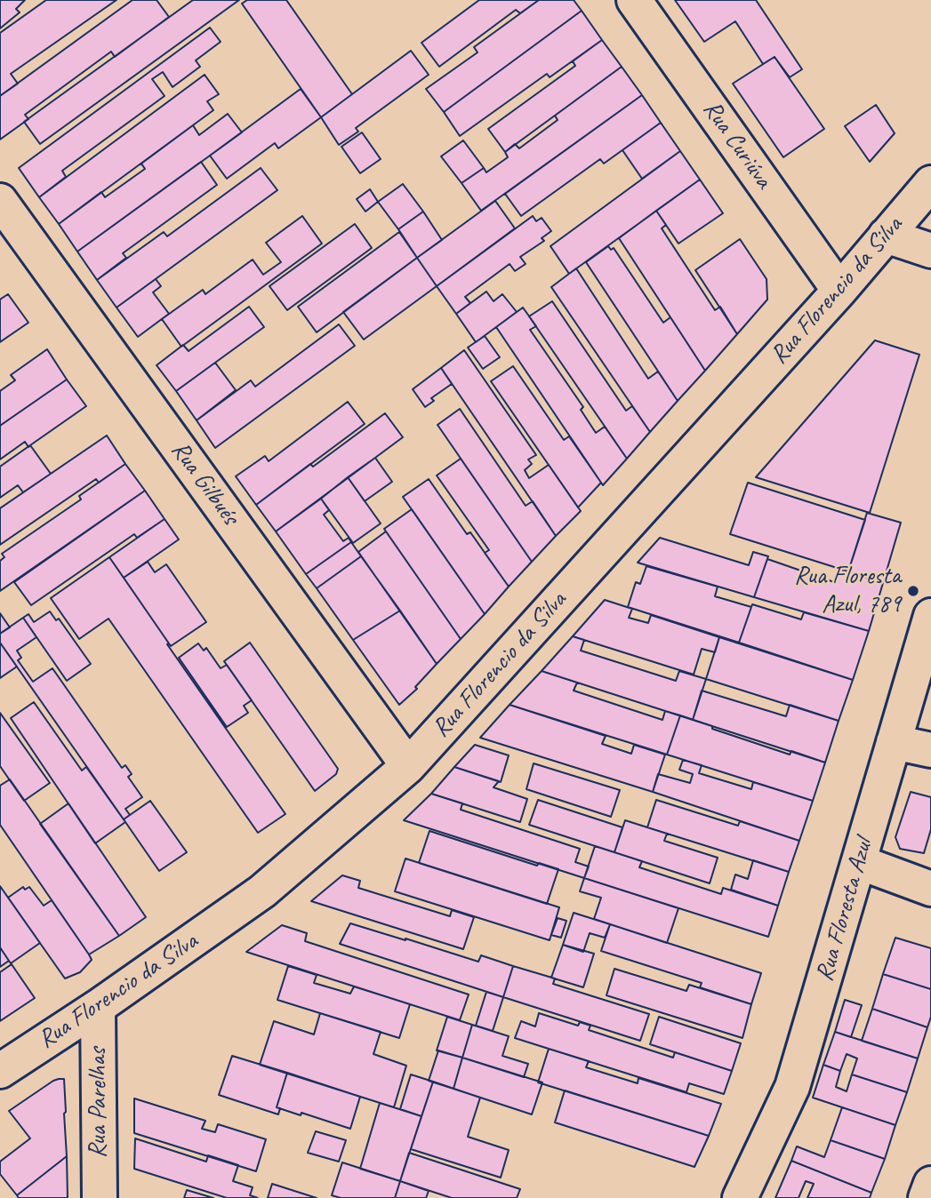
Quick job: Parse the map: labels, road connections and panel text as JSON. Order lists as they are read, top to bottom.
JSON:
{
  "streets": {
    "street": [
      "Rua Curiúva",
      "Rua Florencio da Silva",
      "Rua Gilbués",
      "Rua Floresta Azul",
      "Rua Parelhas"
    ]
  },
  "crossings": [
    ["Rua Curiúva", "Rua Florencio da Silva"],
    ["Rua Florencio da Silva", "Rua Gilbués"],
    ["Rua Florencio da Silva", "Rua Parelhas"]
  ],
  "places": ["Rua Floresta Azul, 789"]
}
